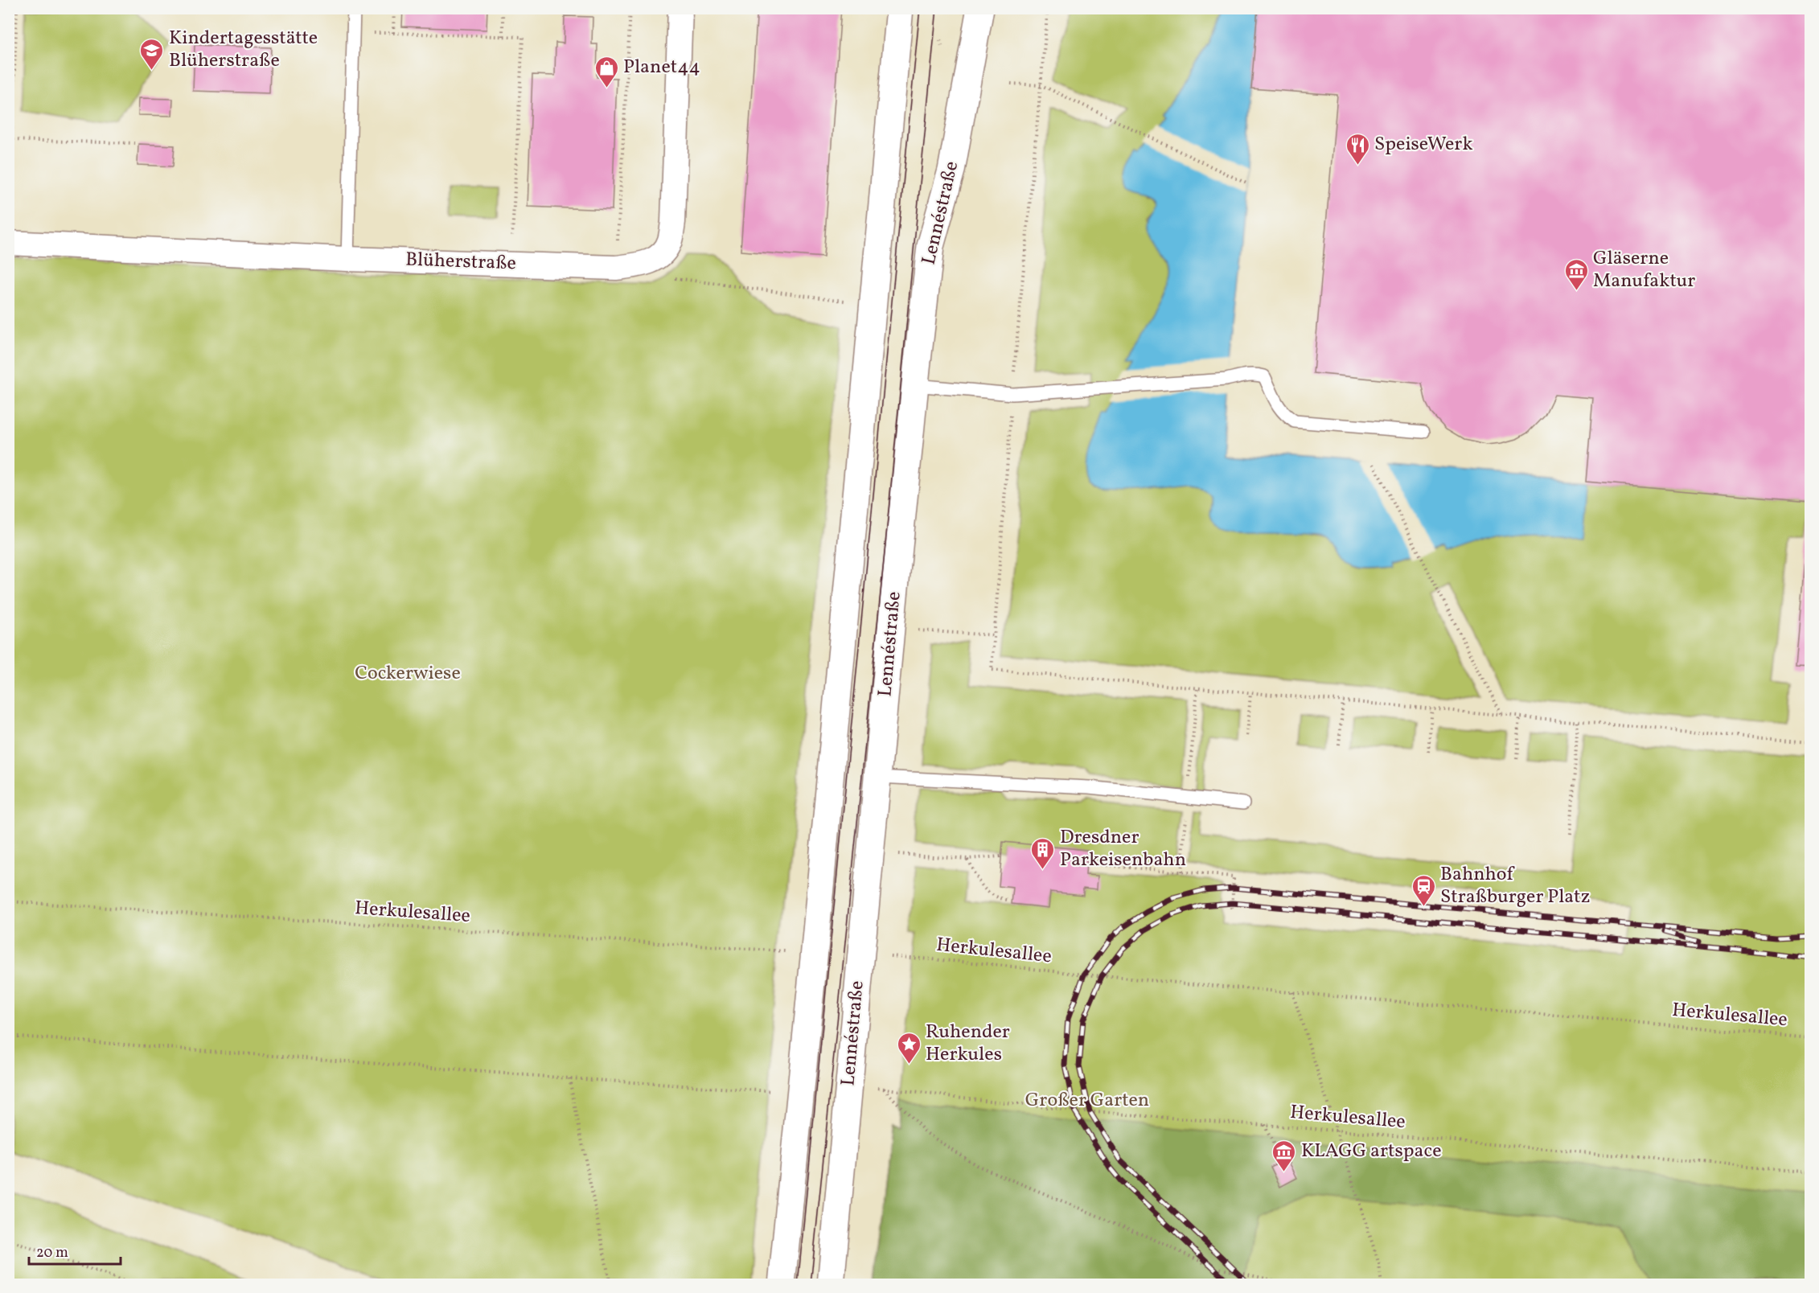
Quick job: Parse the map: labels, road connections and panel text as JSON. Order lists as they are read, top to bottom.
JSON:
{
  "streets": {
    "main road": ["Lennéstraße"],
    "street": ["Blüherstraße"],
    "path": ["Herkulesallee"]
  },
  "parks": ["Cockerwiese", "Großer Garten"],
  "places": {
    "school or university": ["Kindertagesstätte Blüherstraße"],
    "shop": ["Planet44"],
    "restaurant": ["SpeiseWerk"],
    "museum": ["Gläserne Manufaktur", "KLAGG artspace"],
    "building": ["Dresdner Parkeisenbahn"],
    "station": ["Bahnhof Straßburger Platz"],
    "place": ["Ruhender Herkules"]
  },
  "scale_bar": "20 m"
}
